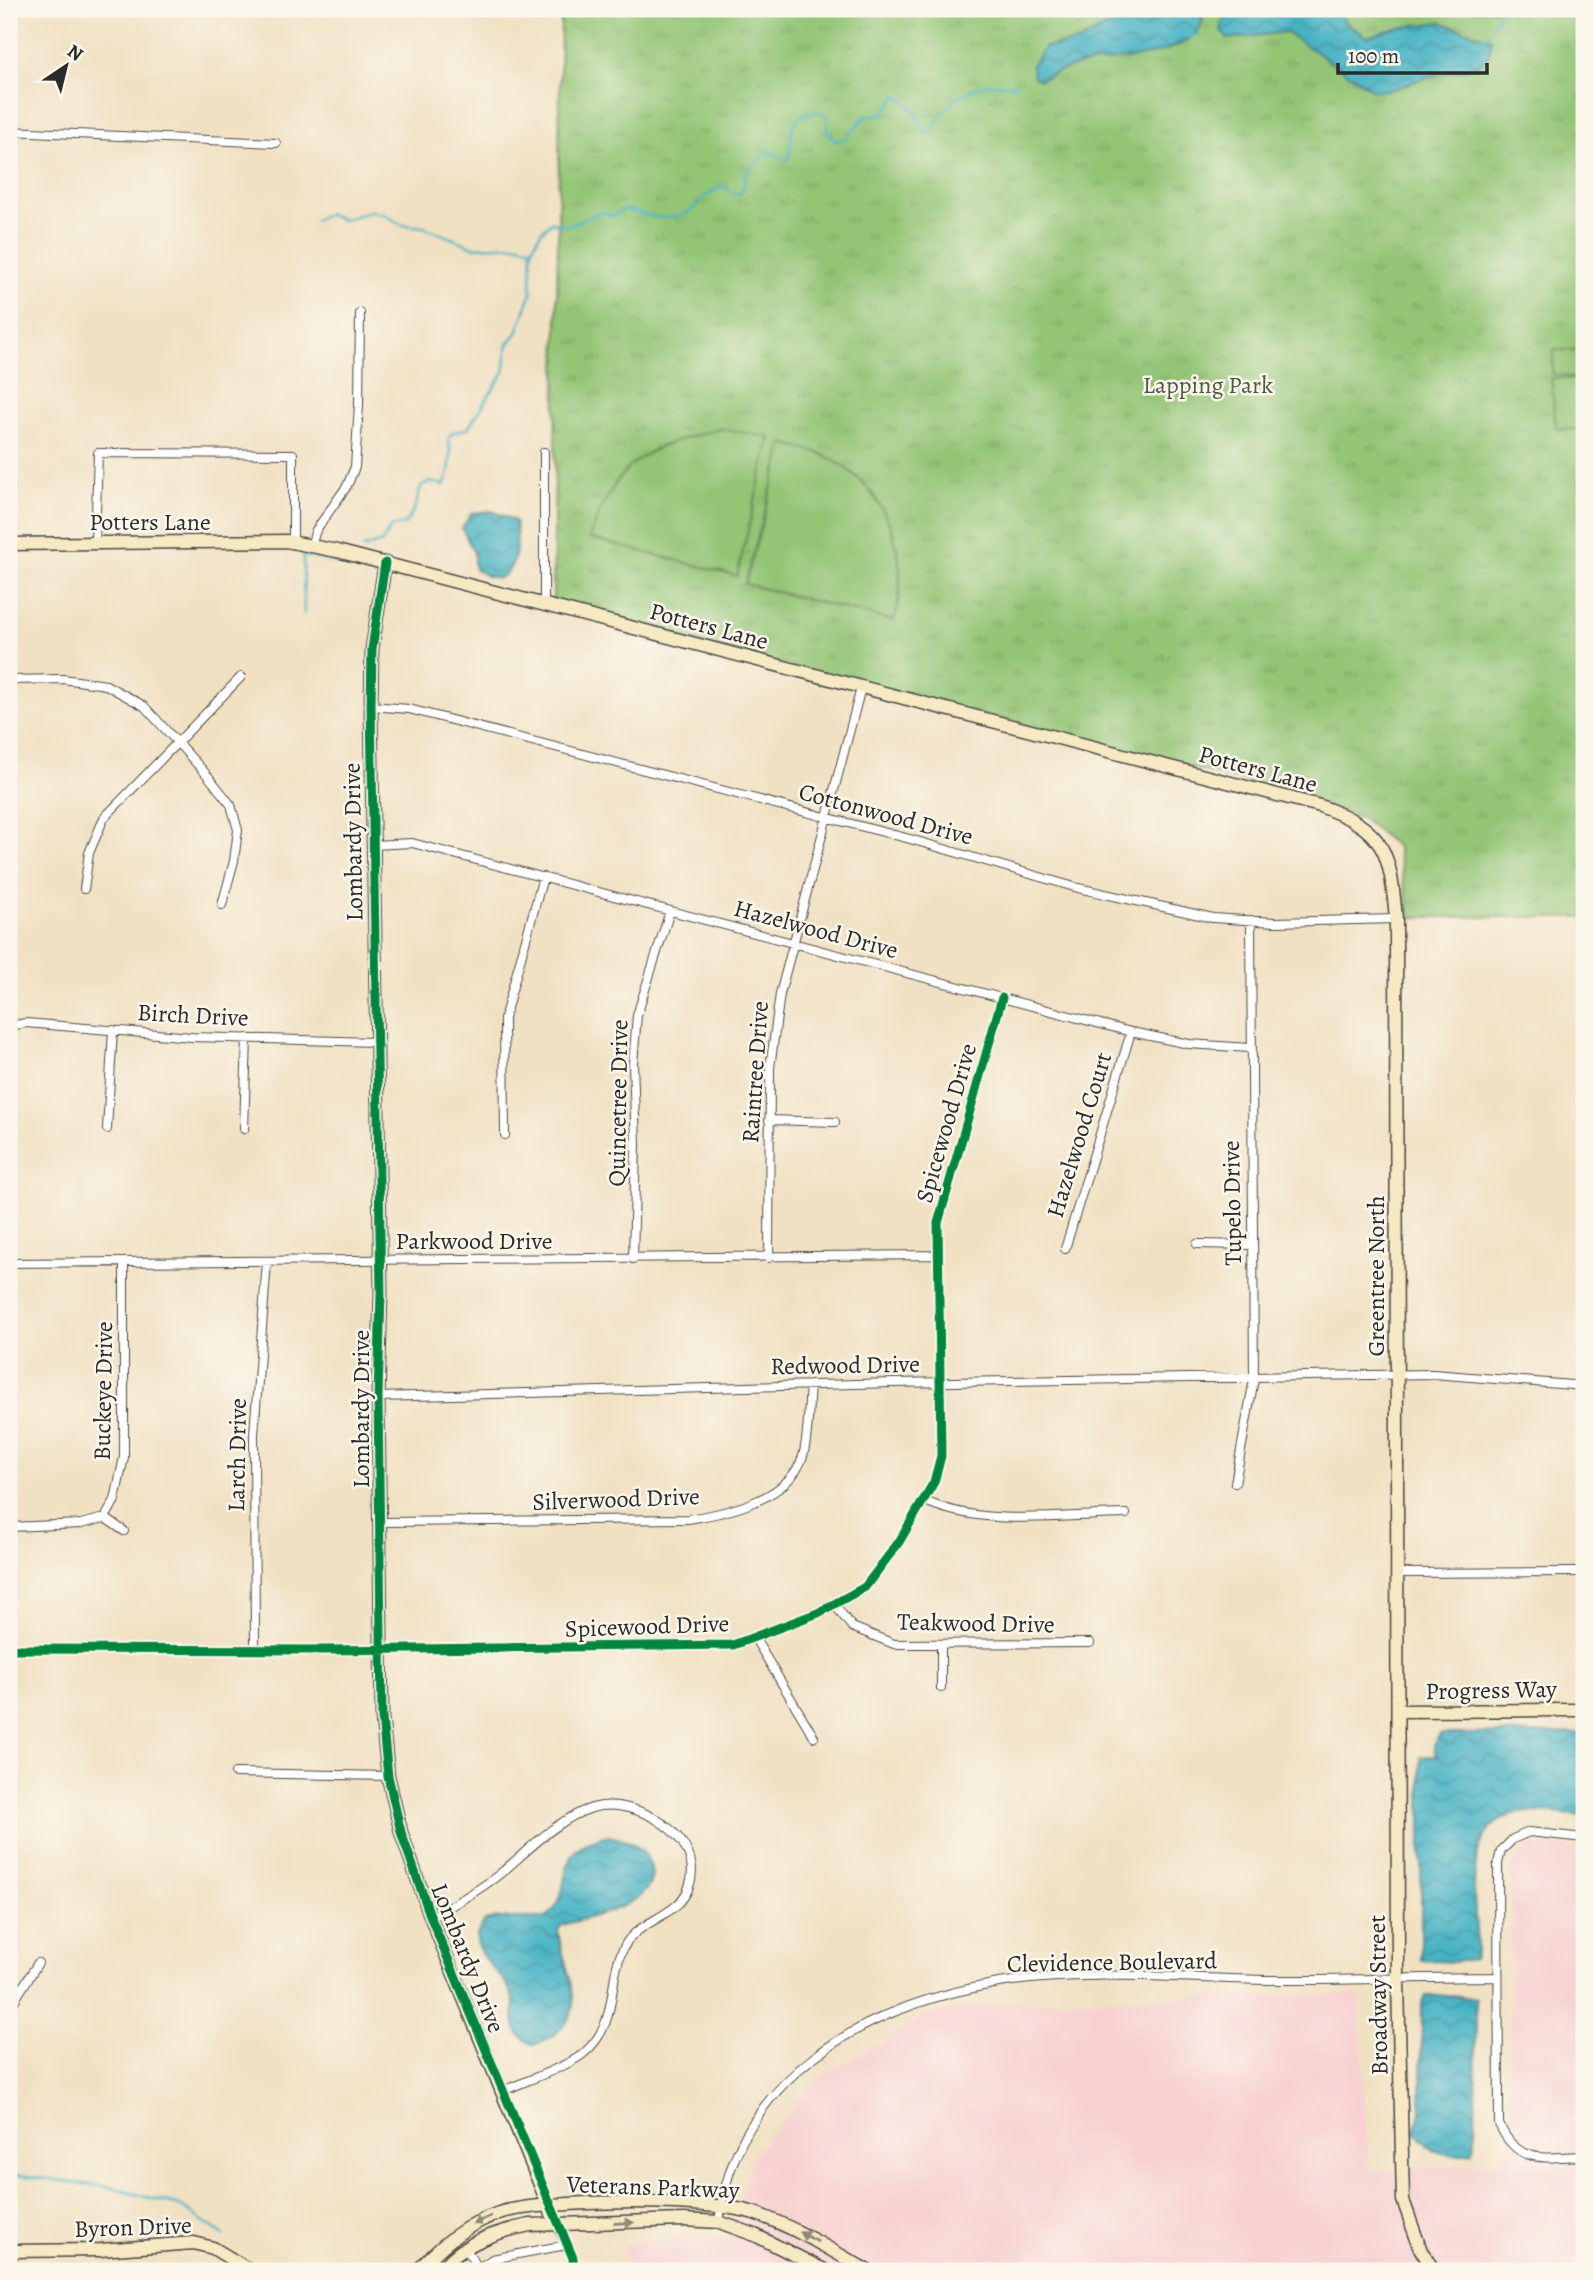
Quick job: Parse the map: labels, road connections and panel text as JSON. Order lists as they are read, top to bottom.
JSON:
{
  "streets": {
    "main road": [
      "Potters Lane",
      "Lombardy Drive",
      "Greentree North",
      "Progress Way",
      "Broadway Street",
      "Veterans Parkway",
      "Byron Drive"
    ],
    "street": [
      "Cottonwood Drive",
      "Hazelwood Drive",
      "Birch Drive",
      "Raintree Drive",
      "Quincetree Drive",
      "Spicewood Drive",
      "Hazelwood Court",
      "Tupelo Drive",
      "Parkwood Drive",
      "Redwood Drive",
      "Buckeye Drive",
      "Larch Drive",
      "Silverwood Drive",
      "Teakwood Drive",
      "Clevidence Boulevard"
    ]
  },
  "crossings": [
    ["Potters Lane", "Lombardy Drive"],
    ["Potters Lane", "Raintree Drive"],
    ["Potters Lane", "Greentree North"],
    ["Cottonwood Drive", "Lombardy Drive"],
    ["Cottonwood Drive", "Raintree Drive"],
    ["Cottonwood Drive", "Tupelo Drive"],
    ["Cottonwood Drive", "Greentree North"],
    ["Lombardy Drive", "Hazelwood Drive"],
    ["Lombardy Drive", "Birch Drive"],
    ["Lombardy Drive", "Spicewood Drive"],
    ["Lombardy Drive", "Parkwood Drive"],
    ["Lombardy Drive", "Redwood Drive"],
    ["Lombardy Drive", "Silverwood Drive"],
    ["Lombardy Drive", "Veterans Parkway"],
    ["Hazelwood Drive", "Raintree Drive"],
    ["Hazelwood Drive", "Quincetree Drive"],
    ["Hazelwood Drive", "Spicewood Drive"],
    ["Hazelwood Drive", "Hazelwood Court"],
    ["Hazelwood Drive", "Tupelo Drive"],
    ["Raintree Drive", "Parkwood Drive"],
    ["Quincetree Drive", "Parkwood Drive"],
    ["Spicewood Drive", "Parkwood Drive"],
    ["Spicewood Drive", "Redwood Drive"],
    ["Spicewood Drive", "Larch Drive"],
    ["Spicewood Drive", "Teakwood Drive"],
    ["Tupelo Drive", "Redwood Drive"],
    ["Parkwood Drive", "Buckeye Drive"],
    ["Parkwood Drive", "Larch Drive"],
    ["Greentree North", "Redwood Drive"],
    ["Greentree North", "Progress Way"],
    ["Greentree North", "Broadway Street"],
    ["Redwood Drive", "Silverwood Drive"],
    ["Progress Way", "Broadway Street"],
    ["Clevidence Boulevard", "Broadway Street"],
    ["Clevidence Boulevard", "Veterans Parkway"]
  ],
  "parks": ["Lapping Park"],
  "scale_bar": "100 m",
  "north": "top right"
}
